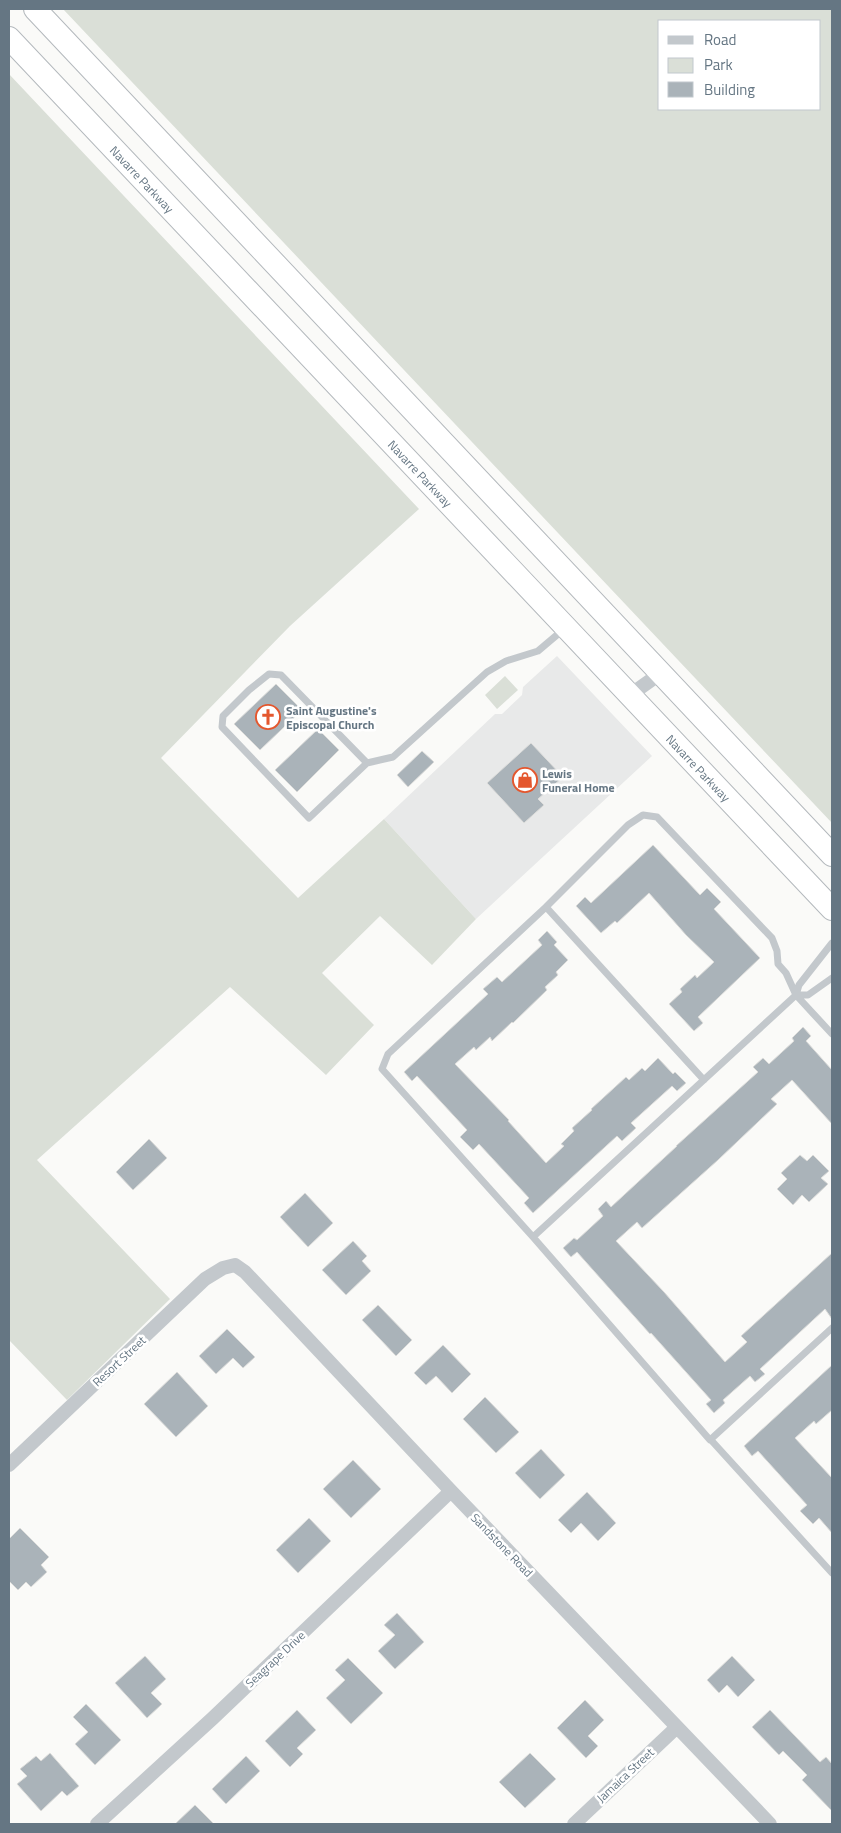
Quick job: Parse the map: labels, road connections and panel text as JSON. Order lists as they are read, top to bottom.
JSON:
{
  "streets": {
    "highway": ["Navarre Parkway"],
    "street": [
      "Resort Street",
      "Sandstone Road",
      "Seagrape Drive",
      "Jamaica Street"
    ]
  },
  "crossings": [
    ["Resort Street", "Sandstone Road"],
    ["Sandstone Road", "Seagrape Drive"],
    ["Sandstone Road", "Jamaica Street"]
  ],
  "places": {
    "church": ["Saint Augustine's Episcopal Church"],
    "shop": ["Lewis Funeral Home"]
  },
  "legend": ["Road", "Park", "Building"]
}
